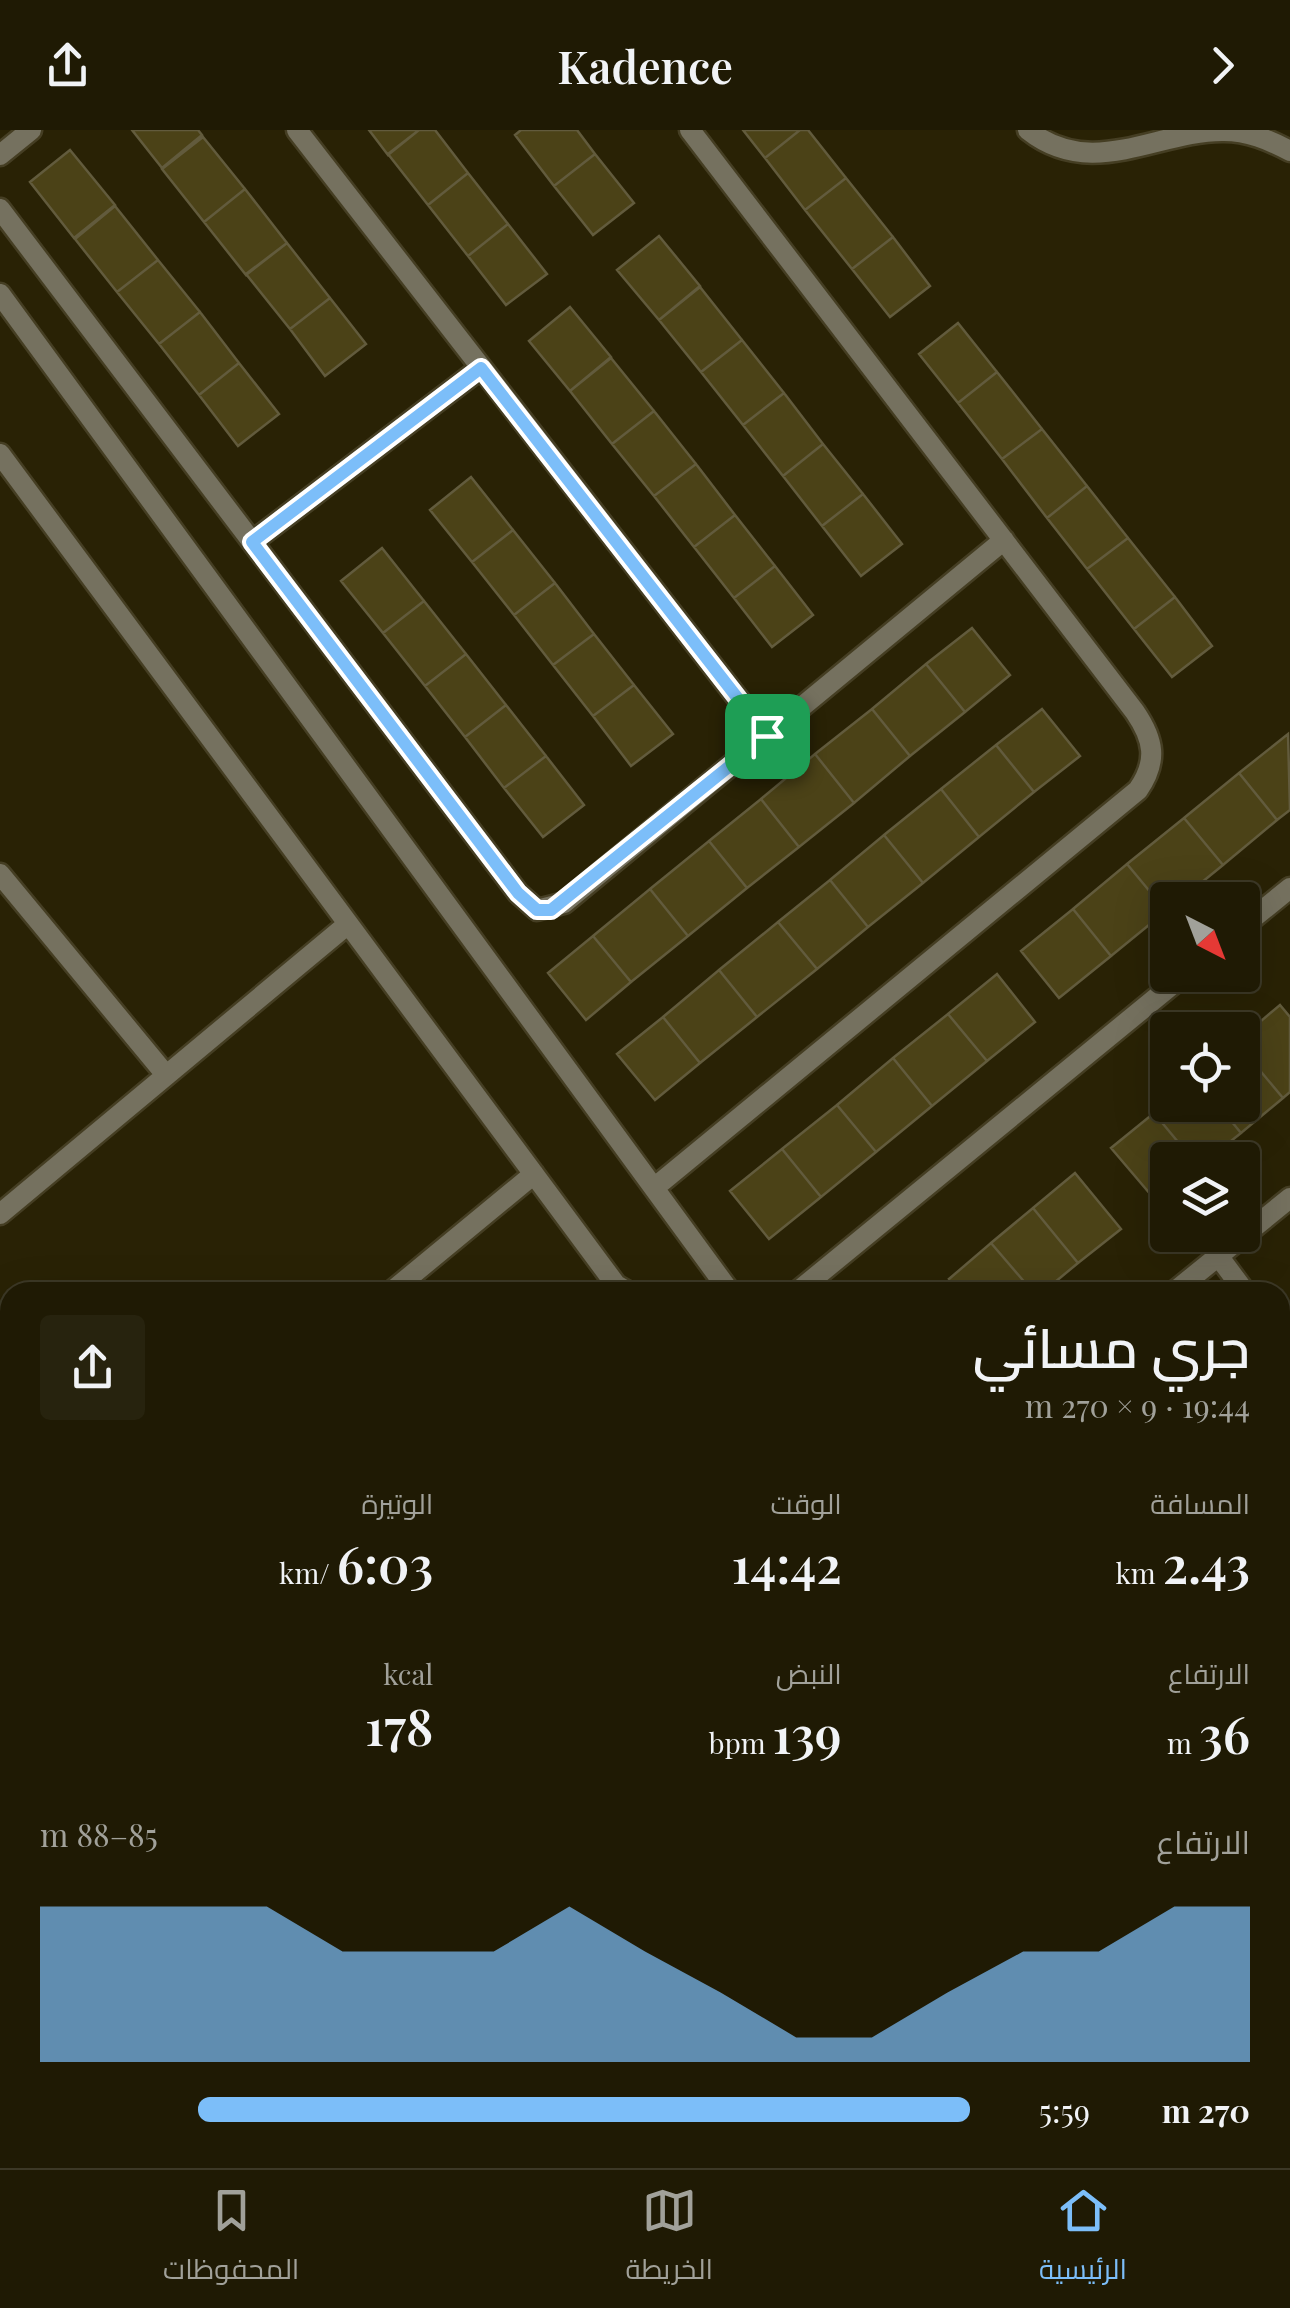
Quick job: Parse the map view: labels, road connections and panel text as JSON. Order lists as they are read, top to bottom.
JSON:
{
  "north": "bottom right",
  "page": {
    "header": "Kadence",
    "heading": ["جري مسائي", "19:44 · 9 × 270 m"],
    "stats": [
      ["المسافة", "2.43 km"],
      ["الوقت", "14:42"],
      ["الوتيرة", "6:03 /km"],
      ["الارتفاع", "36 m"],
      ["النبض", "139 bpm"],
      ["kcal", "178"]
    ],
    "chart": ["الارتفاع", "85–88 m"],
    "list": [
      {
        "name": "270 m",
        "note": "5:59"
      }
    ],
    "tabs": ["الرئيسية", "الخريطة", "المحفوظات"]
  }
}
